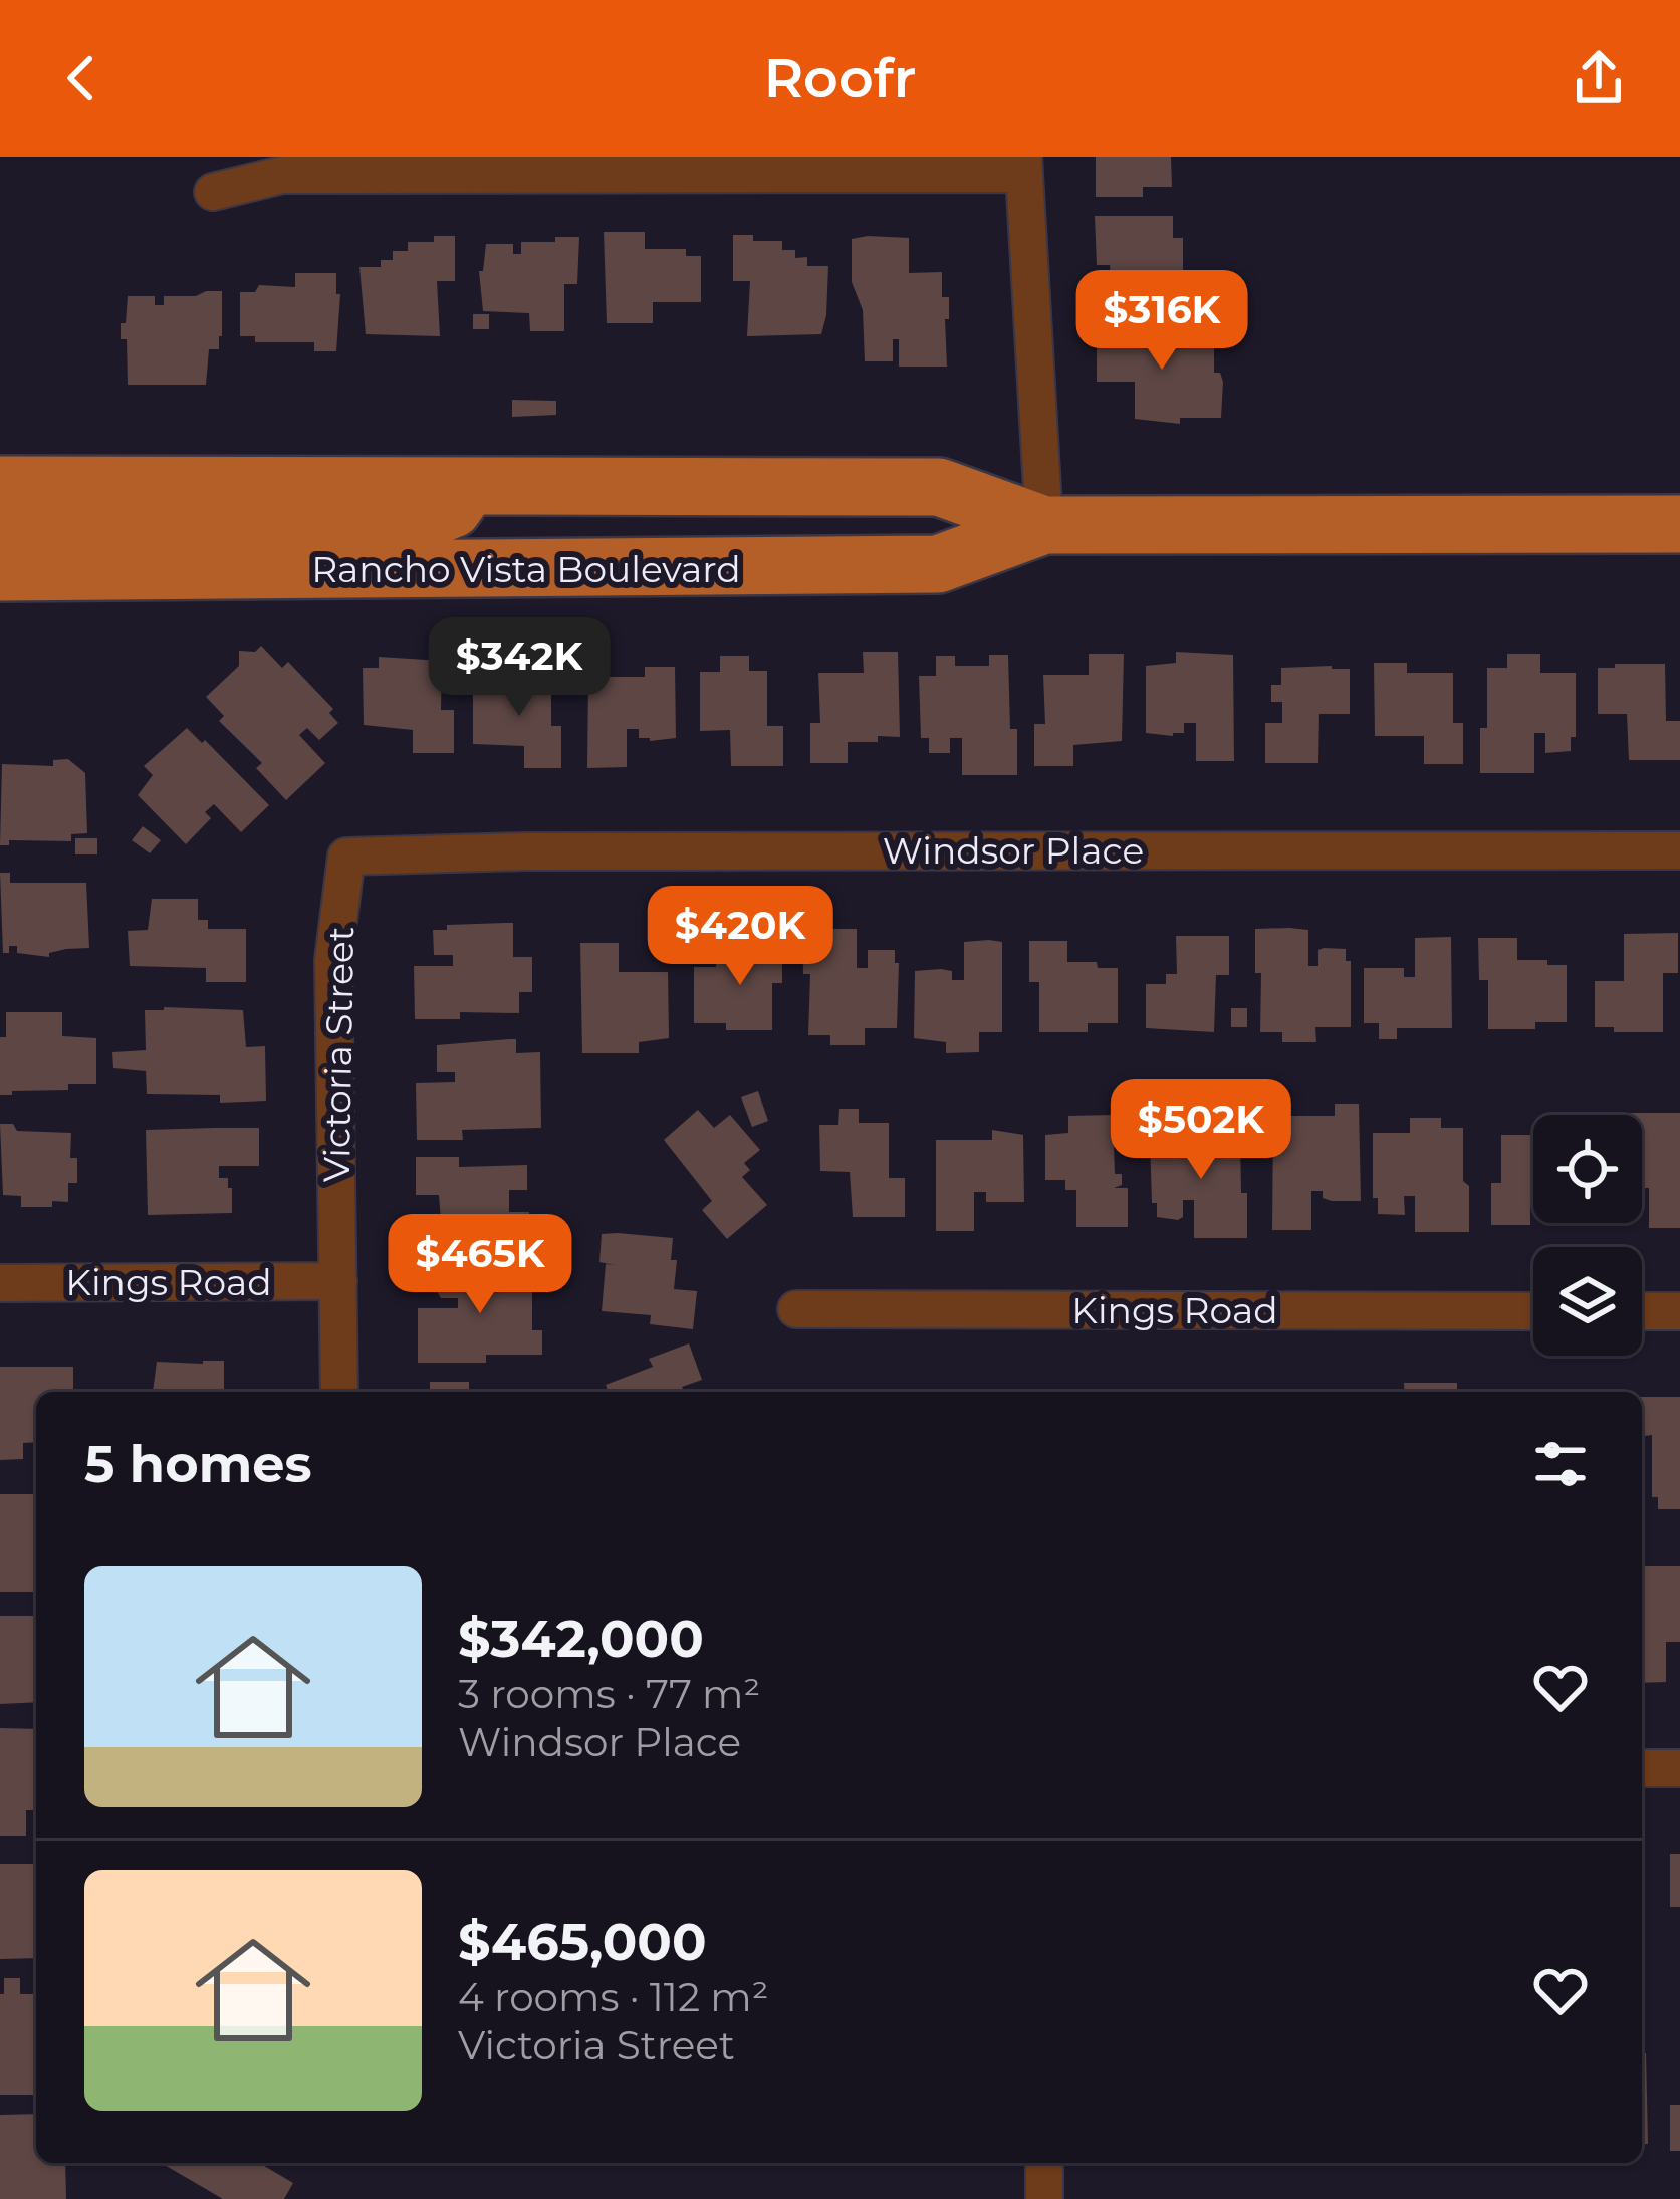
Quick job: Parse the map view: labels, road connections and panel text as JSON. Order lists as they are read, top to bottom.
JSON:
{
  "streets": {
    "main road": ["Rancho Vista Boulevard"],
    "street": ["Windsor Place", "Victoria Street", "Kings Road"]
  },
  "crossings": [
    ["Windsor Place", "Victoria Street"],
    ["Victoria Street", "Kings Road"]
  ],
  "page": {
    "header": "Roofr",
    "price": [
      "$316K",
      "$342K",
      "$420K",
      "$502K",
      "$465K"
    ],
    "heading": "5 homes",
    "list": [
      {
        "name": "$342,000",
        "note": "3 rooms · 77 m² · Windsor Place"
      },
      {
        "name": "$465,000",
        "note": "4 rooms · 112 m² · Victoria Street"
      }
    ]
  }
}
